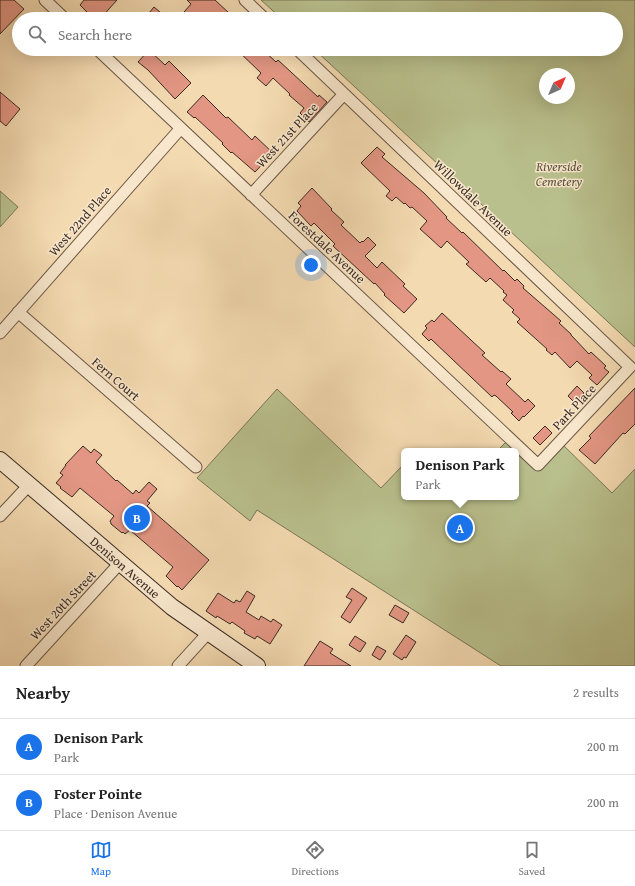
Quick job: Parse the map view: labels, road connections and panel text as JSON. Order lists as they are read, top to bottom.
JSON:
{
  "streets": {
    "main road": ["Denison Avenue"],
    "street": [
      "West 21st Place",
      "Willowdale Avenue",
      "West 22nd Place",
      "Forestdale Avenue",
      "Fern Court",
      "Park Place",
      "West 20th Street"
    ]
  },
  "crossings": [
    ["West 21st Place", "Willowdale Avenue"],
    ["West 21st Place", "Forestdale Avenue"],
    ["Willowdale Avenue", "Park Place"],
    ["West 22nd Place", "Forestdale Avenue"],
    ["West 22nd Place", "Fern Court"],
    ["Forestdale Avenue", "Park Place"],
    ["Denison Avenue", "West 20th Street"]
  ],
  "parks": ["Riverside Cemetery"],
  "north": "top right",
  "page": {
    "search": "Search here",
    "popup": ["Denison Park", "Park"],
    "pins": ["B", "A"],
    "heading": ["Nearby", "2 results"],
    "list": [
      {
        "mark": "A",
        "name": "Denison Park",
        "note": "Park",
        "value": "200 m"
      },
      {
        "mark": "B",
        "name": "Foster Pointe",
        "note": "Place · Denison Avenue",
        "value": "200 m"
      }
    ],
    "nav": ["Map", "Directions", "Saved"]
  }
}
